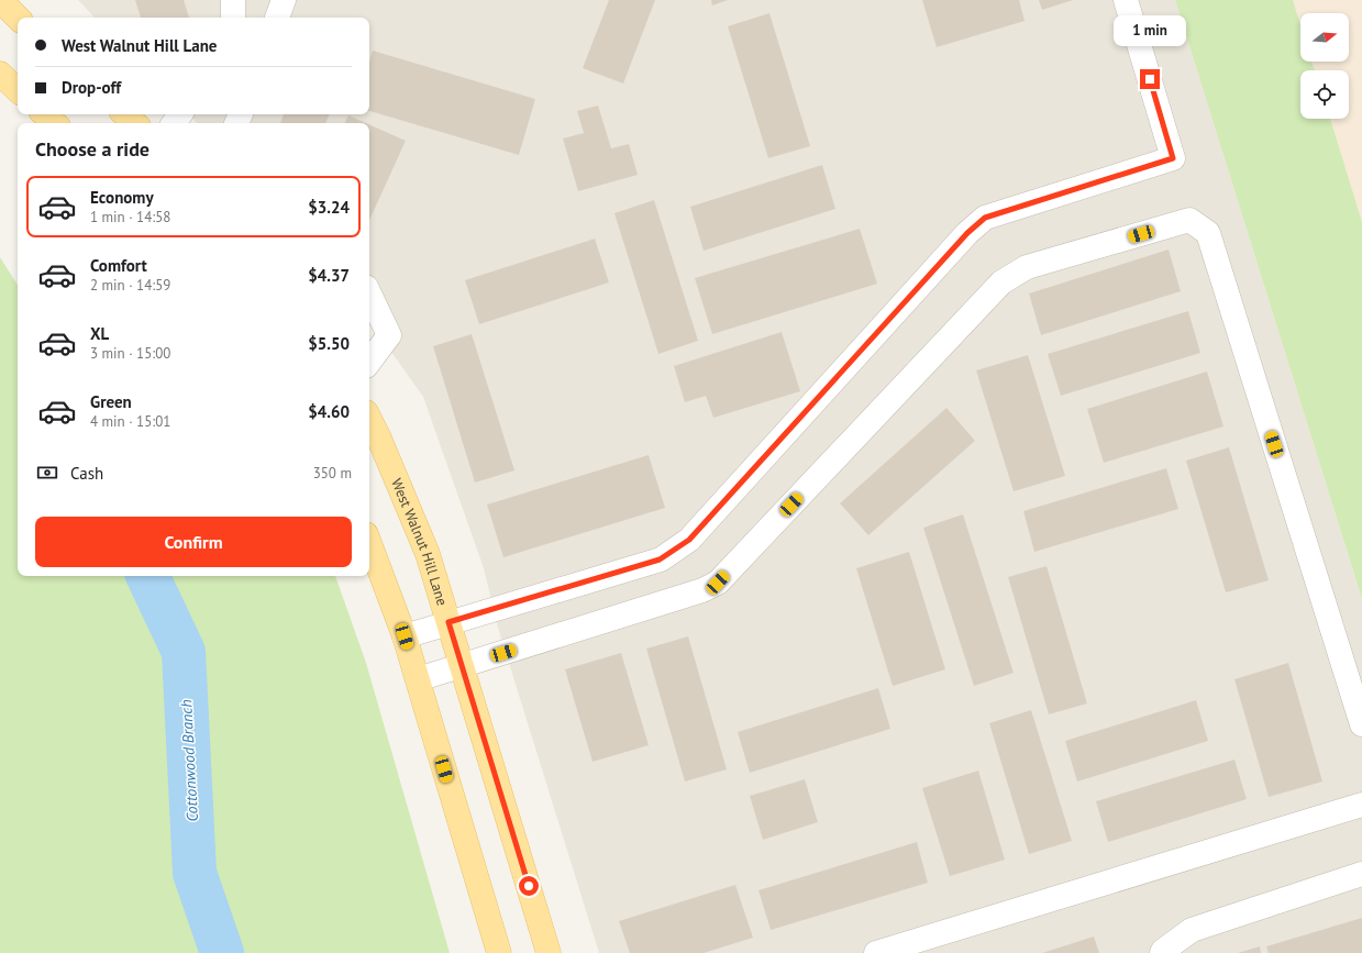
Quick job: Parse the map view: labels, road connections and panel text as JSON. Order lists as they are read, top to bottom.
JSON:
{
  "streets": {
    "main road": ["West Walnut Hill Lane"]
  },
  "water": ["Cottonwood Branch"],
  "north": "right",
  "page": {
    "bubble": "1 min",
    "banner": ["West Walnut Hill Lane", "Drop-off"],
    "heading": "Choose a ride",
    "list": [
      {
        "name": "Economy",
        "note": "1 min · 14:58",
        "value": "$3.24"
      },
      {
        "name": "Comfort",
        "note": "2 min · 14:59",
        "value": "$4.37"
      },
      {
        "name": "XL",
        "note": "3 min · 15:00",
        "value": "$5.50"
      },
      {
        "name": "Green",
        "note": "4 min · 15:01",
        "value": "$4.60"
      }
    ],
    "pay": ["Cash", "350 m"],
    "buttons": "Confirm"
  }
}
